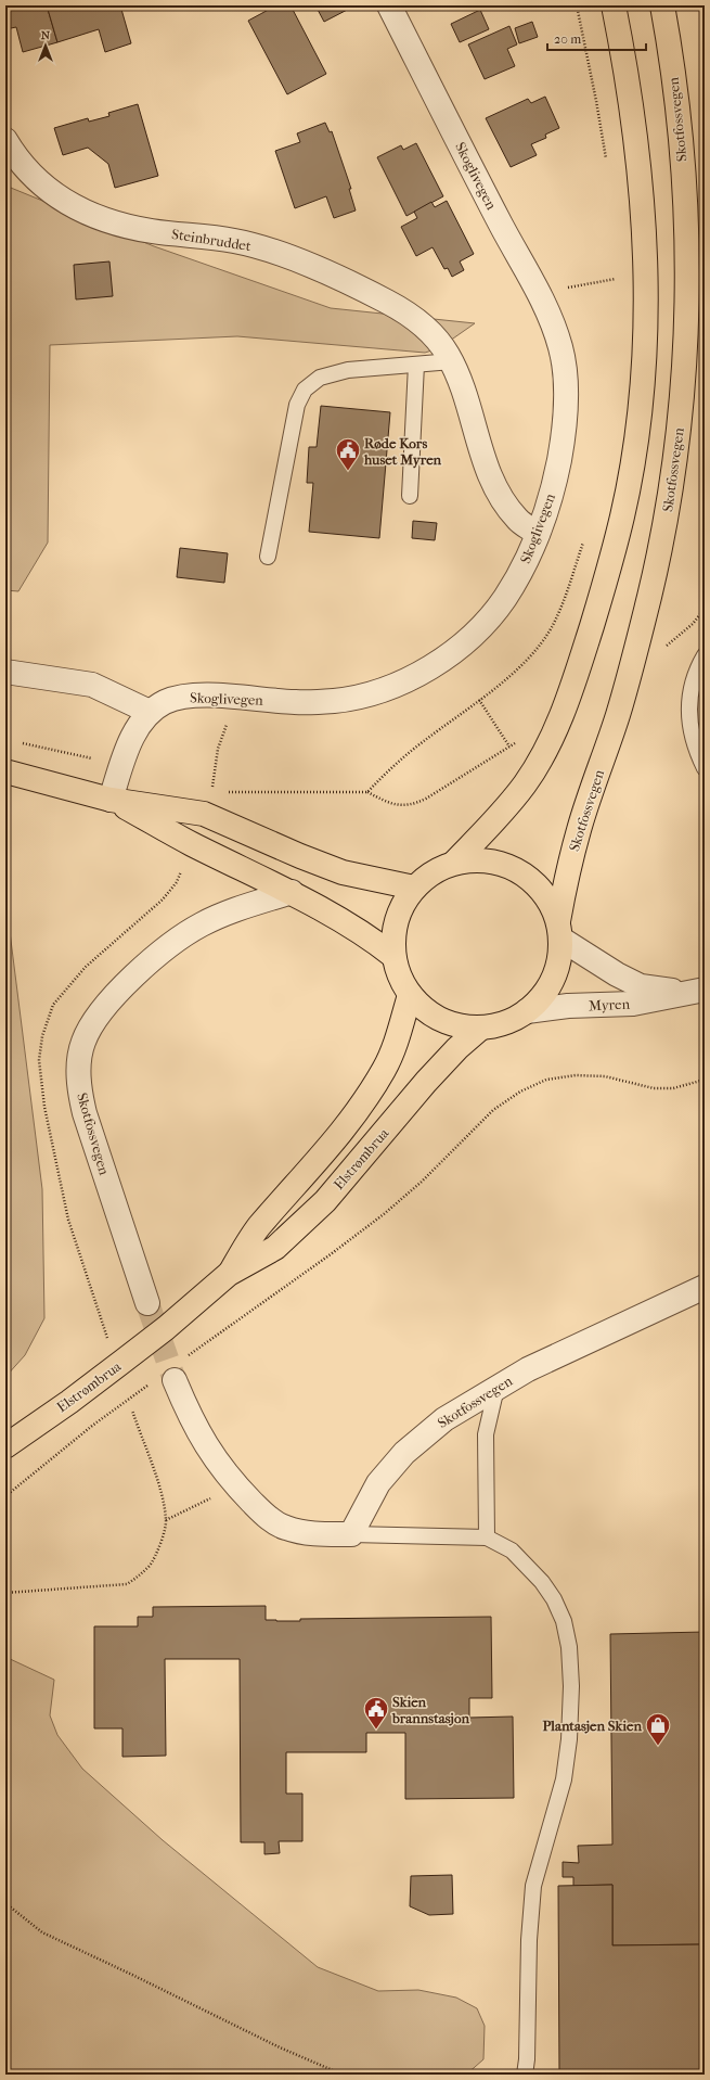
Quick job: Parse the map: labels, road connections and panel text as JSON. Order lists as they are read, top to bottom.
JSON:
{
  "streets": {
    "main road": ["Skotfossvegen", "Elstrømbrua"],
    "street": ["Skoglivegen", "Steinbruddet", "Myren"]
  },
  "crossings": [
    ["Skotfossvegen", "Myren"],
    ["Skotfossvegen", "Elstrømbrua"],
    ["Skoglivegen", "Steinbruddet"]
  ],
  "places": {
    "public building": ["Røde Kors huset Myren", "Skien brannstasjon"],
    "shop": ["Plantasjen Skien"]
  },
  "scale_bar": "20 m",
  "north": "top"
}
